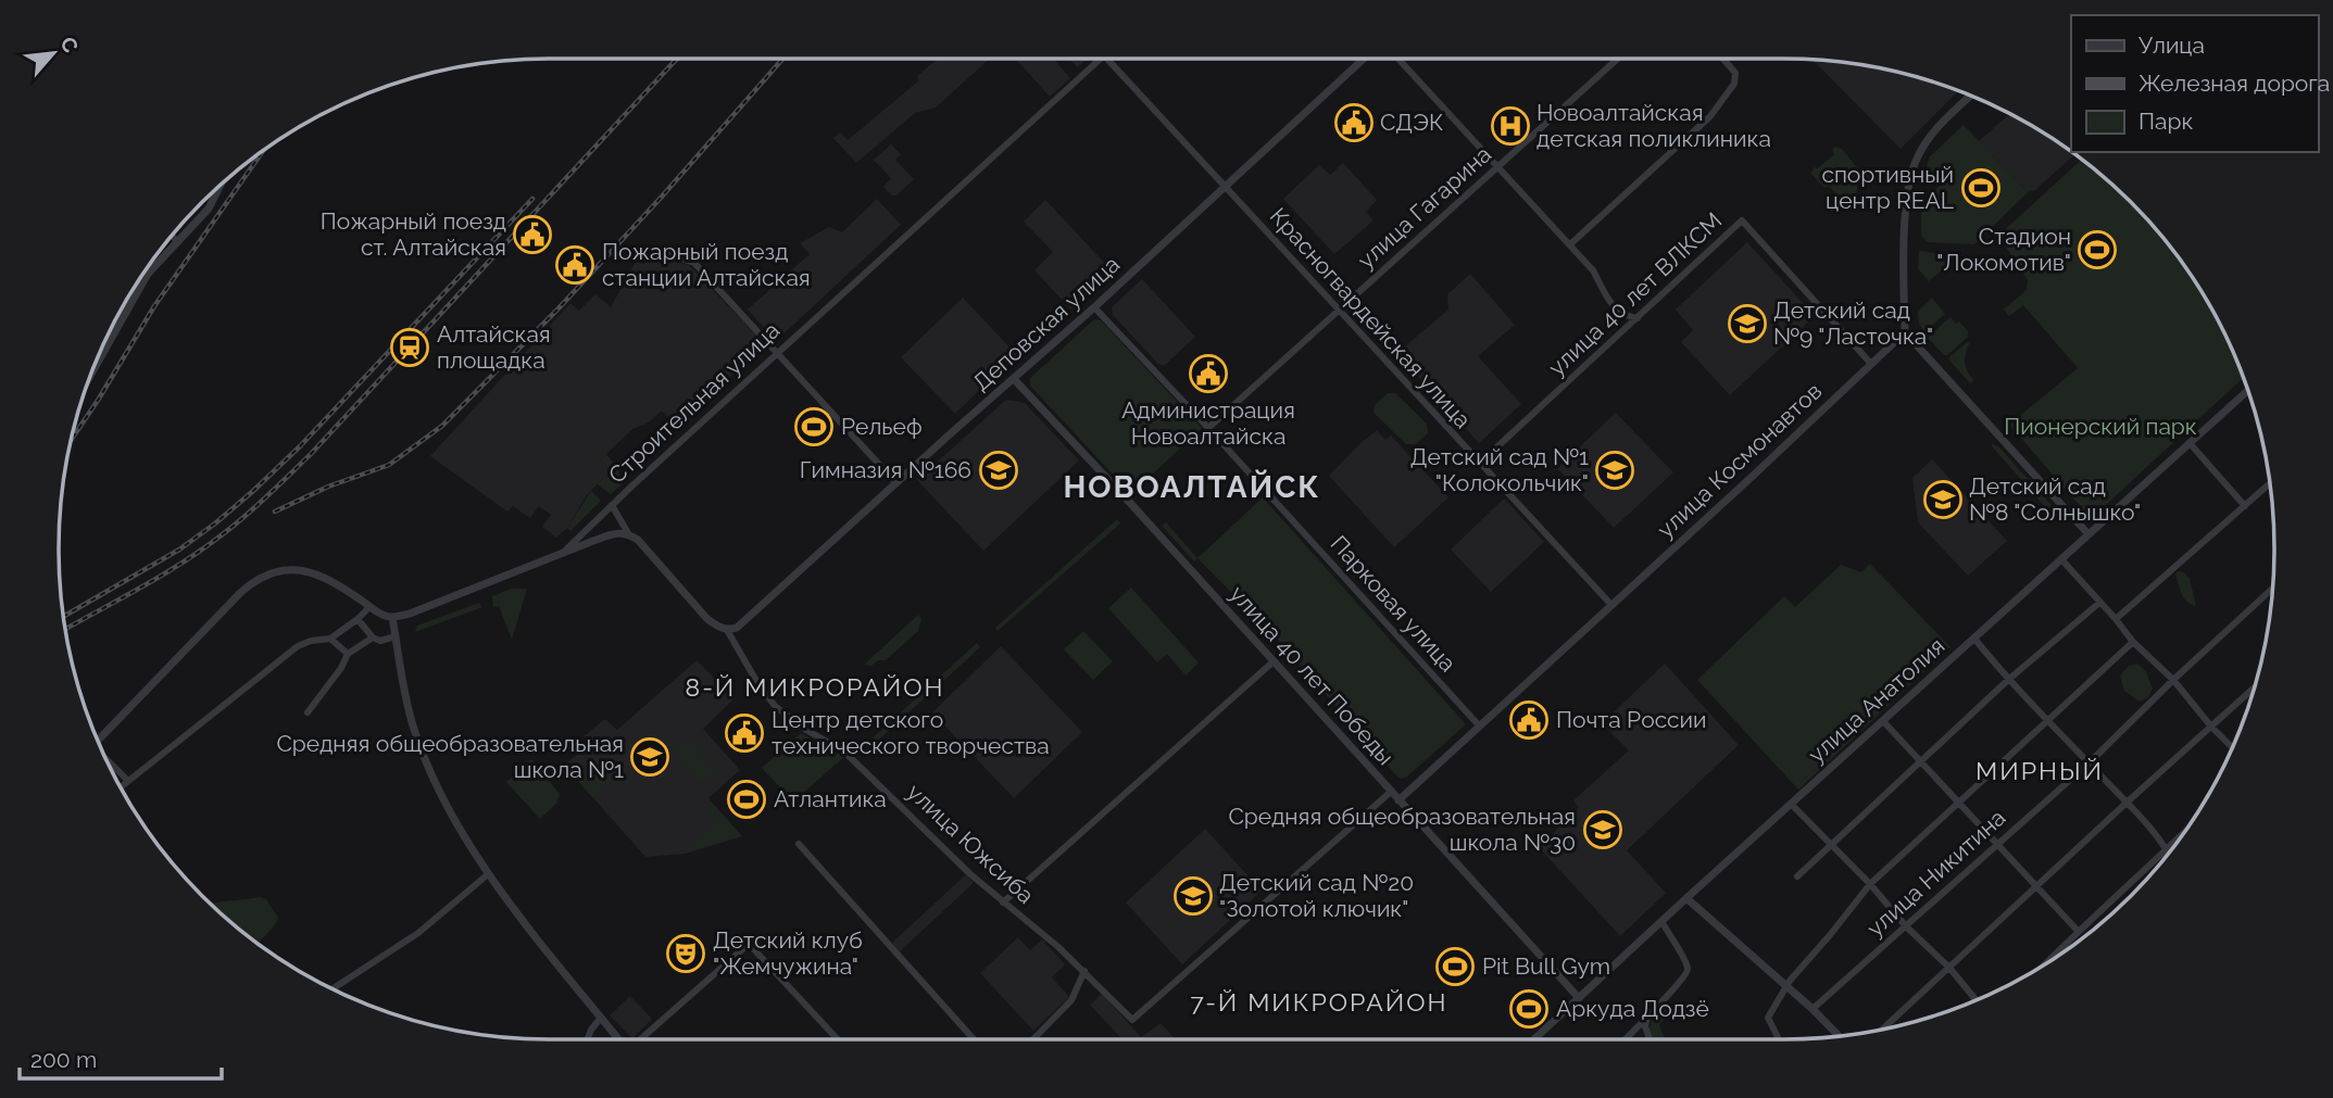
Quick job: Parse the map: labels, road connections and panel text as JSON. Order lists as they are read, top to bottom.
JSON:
{
  "streets": {
    "street": [
      "улица Гагарина",
      "улица 40 лет ВЛКСМ",
      "Красногвардейская улица",
      "Деповская улица",
      "Строительная улица",
      "улица Космонавтов",
      "Парковая улица",
      "улица 40 лет Победы",
      "улица Анатолия",
      "улица Южсиба",
      "улица Никитина"
    ]
  },
  "crossings": [
    ["улица Гагарина", "Красногвардейская улица"],
    ["улица Гагарина", "Парковая улица"],
    ["улица 40 лет ВЛКСМ", "Красногвардейская улица"],
    ["улица 40 лет ВЛКСМ", "улица Космонавтов"],
    ["Красногвардейская улица", "Деповская улица"],
    ["Красногвардейская улица", "улица Космонавтов"],
    ["Деповская улица", "Парковая улица"],
    ["Деповская улица", "улица 40 лет Победы"],
    ["Деповская улица", "улица Южсиба"],
    ["Строительная улица", "улица Южсиба"],
    ["улица Космонавтов", "Парковая улица"],
    ["улица Космонавтов", "улица 40 лет Победы"],
    ["улица 40 лет Победы", "улица Анатолия"],
    ["улица 40 лет Победы", "улица Южсиба"]
  ],
  "districts": [
    "НОВОАЛТАЙСК",
    "8-Й МИКРОРАЙОН",
    "МИРНЫЙ",
    "7-Й МИКРОРАЙОН"
  ],
  "parks": ["Пионерский парк"],
  "places": {
    "public building": [
      "СДЭК",
      "Пожарный поезд ст. Алтайская",
      "Пожарный поезд станции Алтайская",
      "Администрация Новоалтайска",
      "Почта России",
      "Центр детского технического творчества"
    ],
    "hospital": ["Новоалтайская детская поликлиника"],
    "sports": [
      "спортивный центр REAL",
      "Стадион \"Локомотив\"",
      "Рельеф",
      "Атлантика",
      "Pit Bull Gym",
      "Аркуда Додзё"
    ],
    "school or university": [
      "Детский сад №9 \"Ласточка\"",
      "Гимназия №166",
      "Детский сад №1 \"Колокольчик\"",
      "Детский сад №8 \"Солнышко\"",
      "Средняя общеобразовательная школа №1",
      "Средняя общеобразовательная школа №30",
      "Детский сад №20 \"Золотой ключик\""
    ],
    "station": ["Алтайская площадка"],
    "theatre": ["Детский клуб \"Жемчужина\""]
  },
  "legend": ["Улица", "Железная дорога", "Парк"],
  "scale_bar": "200 m",
  "north": "top right"
}
